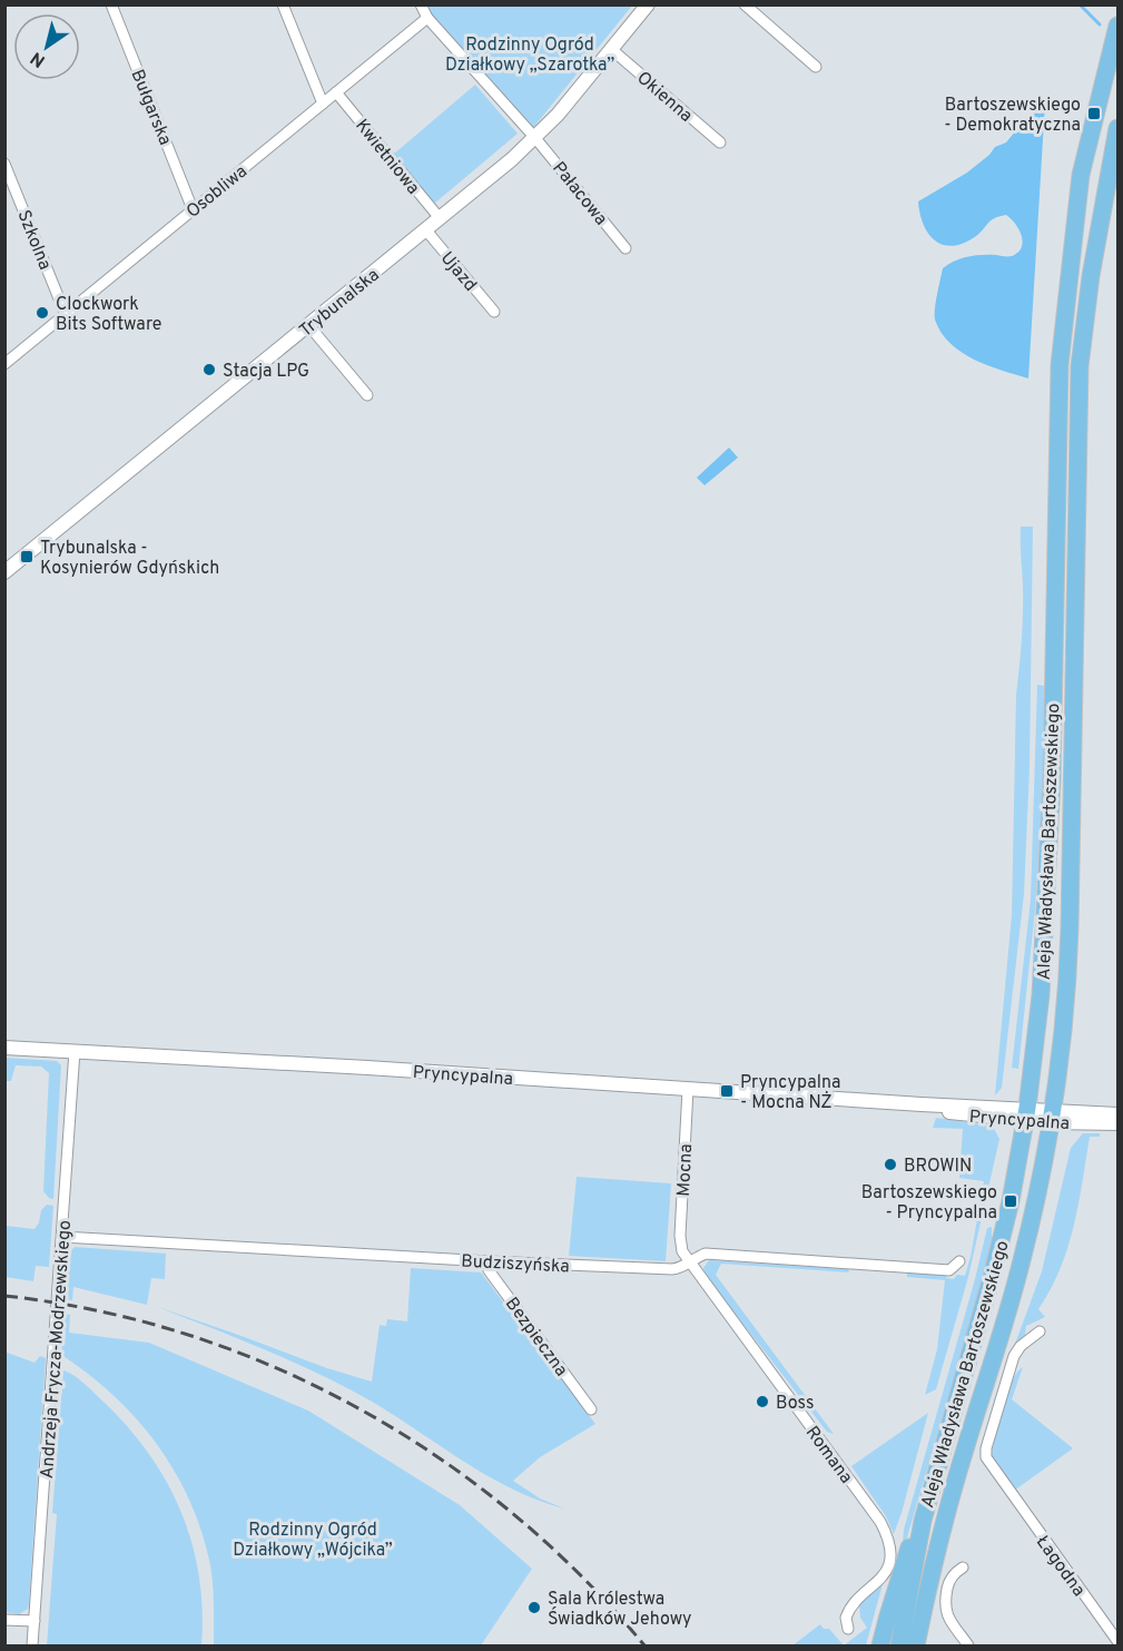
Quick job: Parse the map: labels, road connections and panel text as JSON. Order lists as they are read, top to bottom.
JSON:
{
  "streets": {
    "main road": ["Aleja Władysława Bartoszewskiego"],
    "street": [
      "Okienna",
      "Bułgarska",
      "Kwietniowa",
      "Osobliwa",
      "Pałacowa",
      "Szkolna",
      "Ujazd",
      "Trybunalska",
      "Pryncypalna",
      "Mocna",
      "Budziszyńska",
      "Bezpieczna",
      "Andrzeja Frycza-Modrzewskiego",
      "Romana",
      "Łagodna"
    ]
  },
  "crossings": [
    ["Okienna", "Trybunalska"],
    ["Bułgarska", "Osobliwa"],
    ["Kwietniowa", "Osobliwa"],
    ["Kwietniowa", "Trybunalska"],
    ["Osobliwa", "Pałacowa"],
    ["Osobliwa", "Szkolna"],
    ["Pałacowa", "Trybunalska"],
    ["Ujazd", "Trybunalska"],
    ["Aleja Władysława Bartoszewskiego", "Pryncypalna"],
    ["Pryncypalna", "Mocna"],
    ["Pryncypalna", "Andrzeja Frycza-Modrzewskiego"],
    ["Mocna", "Romana"],
    ["Budziszyńska", "Bezpieczna"],
    ["Budziszyńska", "Andrzeja Frycza-Modrzewskiego"],
    ["Budziszyńska", "Romana"]
  ],
  "parks": ["Rodzinny Ogród Działkowy „Szarotka”", "Rodzinny Ogród Działkowy „Wójcika”"],
  "places": {
    "transit": [
      "Bartoszewskiego - Demokratyczna",
      "Trybunalska - Kosynierów Gdyńskich",
      "Pryncypalna - Mocna NŻ",
      "Bartoszewskiego - Pryncypalna"
    ],
    "other": [
      "Clockwork Bits Software",
      "Stacja LPG",
      "BROWIN",
      "Boss",
      "Sala Królestwa Świadków Jehowy"
    ]
  },
  "north": "bottom left"
}
